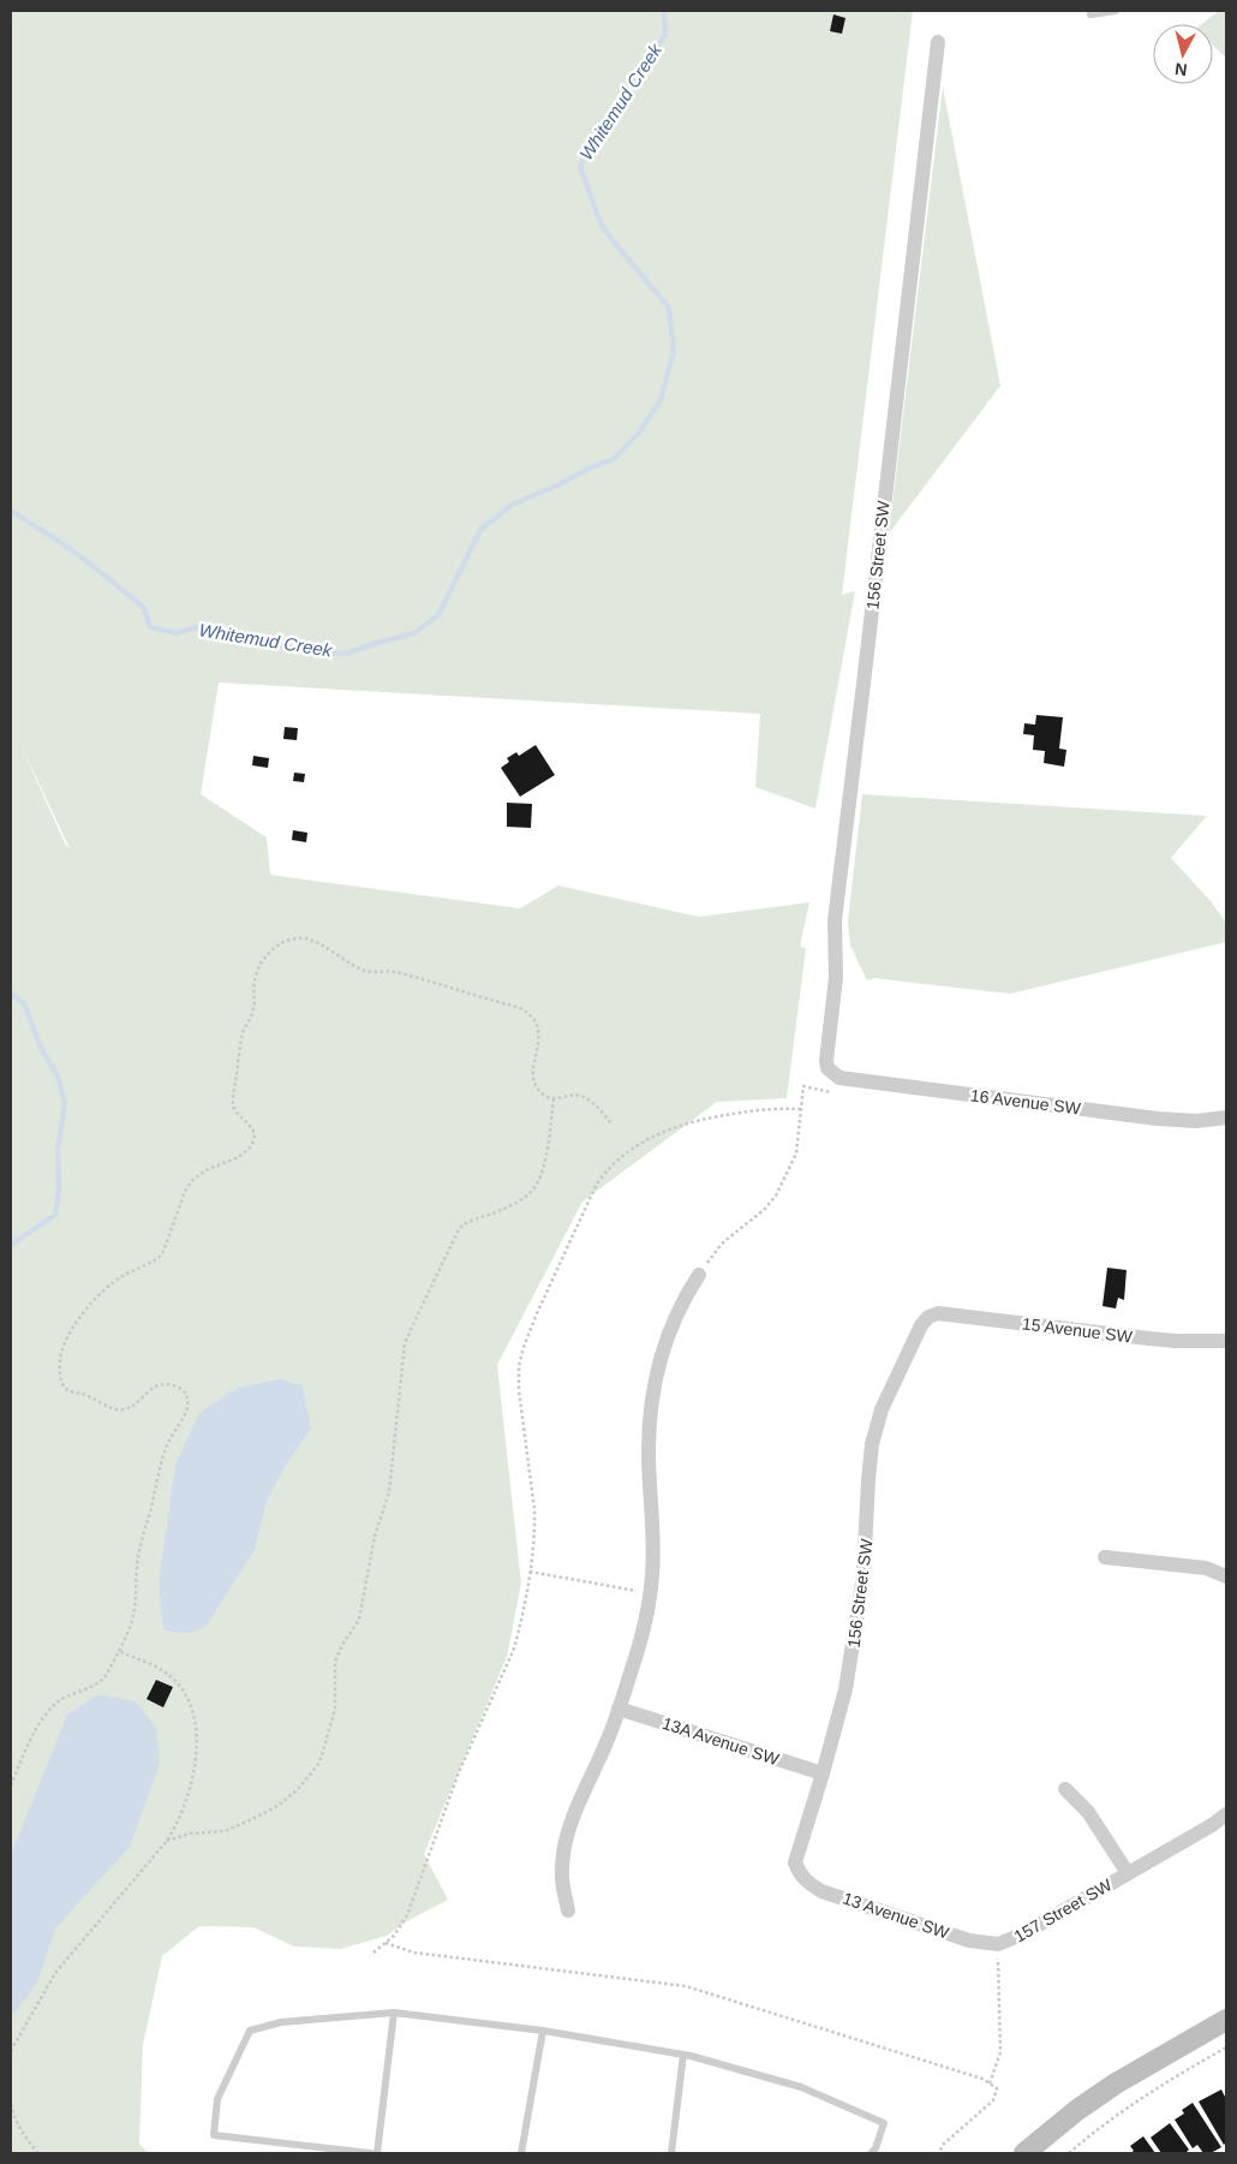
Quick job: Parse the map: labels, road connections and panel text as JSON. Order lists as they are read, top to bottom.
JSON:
{
  "streets": {
    "street": [
      "156 Street SW",
      "16 Avenue SW",
      "15 Avenue SW",
      "13A Avenue SW",
      "157 Street SW",
      "13 Avenue SW"
    ]
  },
  "crossings": [
    ["156 Street SW", "16 Avenue SW"],
    ["156 Street SW", "15 Avenue SW"],
    ["156 Street SW", "13A Avenue SW"],
    ["156 Street SW", "13 Avenue SW"],
    ["157 Street SW", "13 Avenue SW"]
  ],
  "water": ["Whitemud Creek"],
  "north": "bottom"
}
